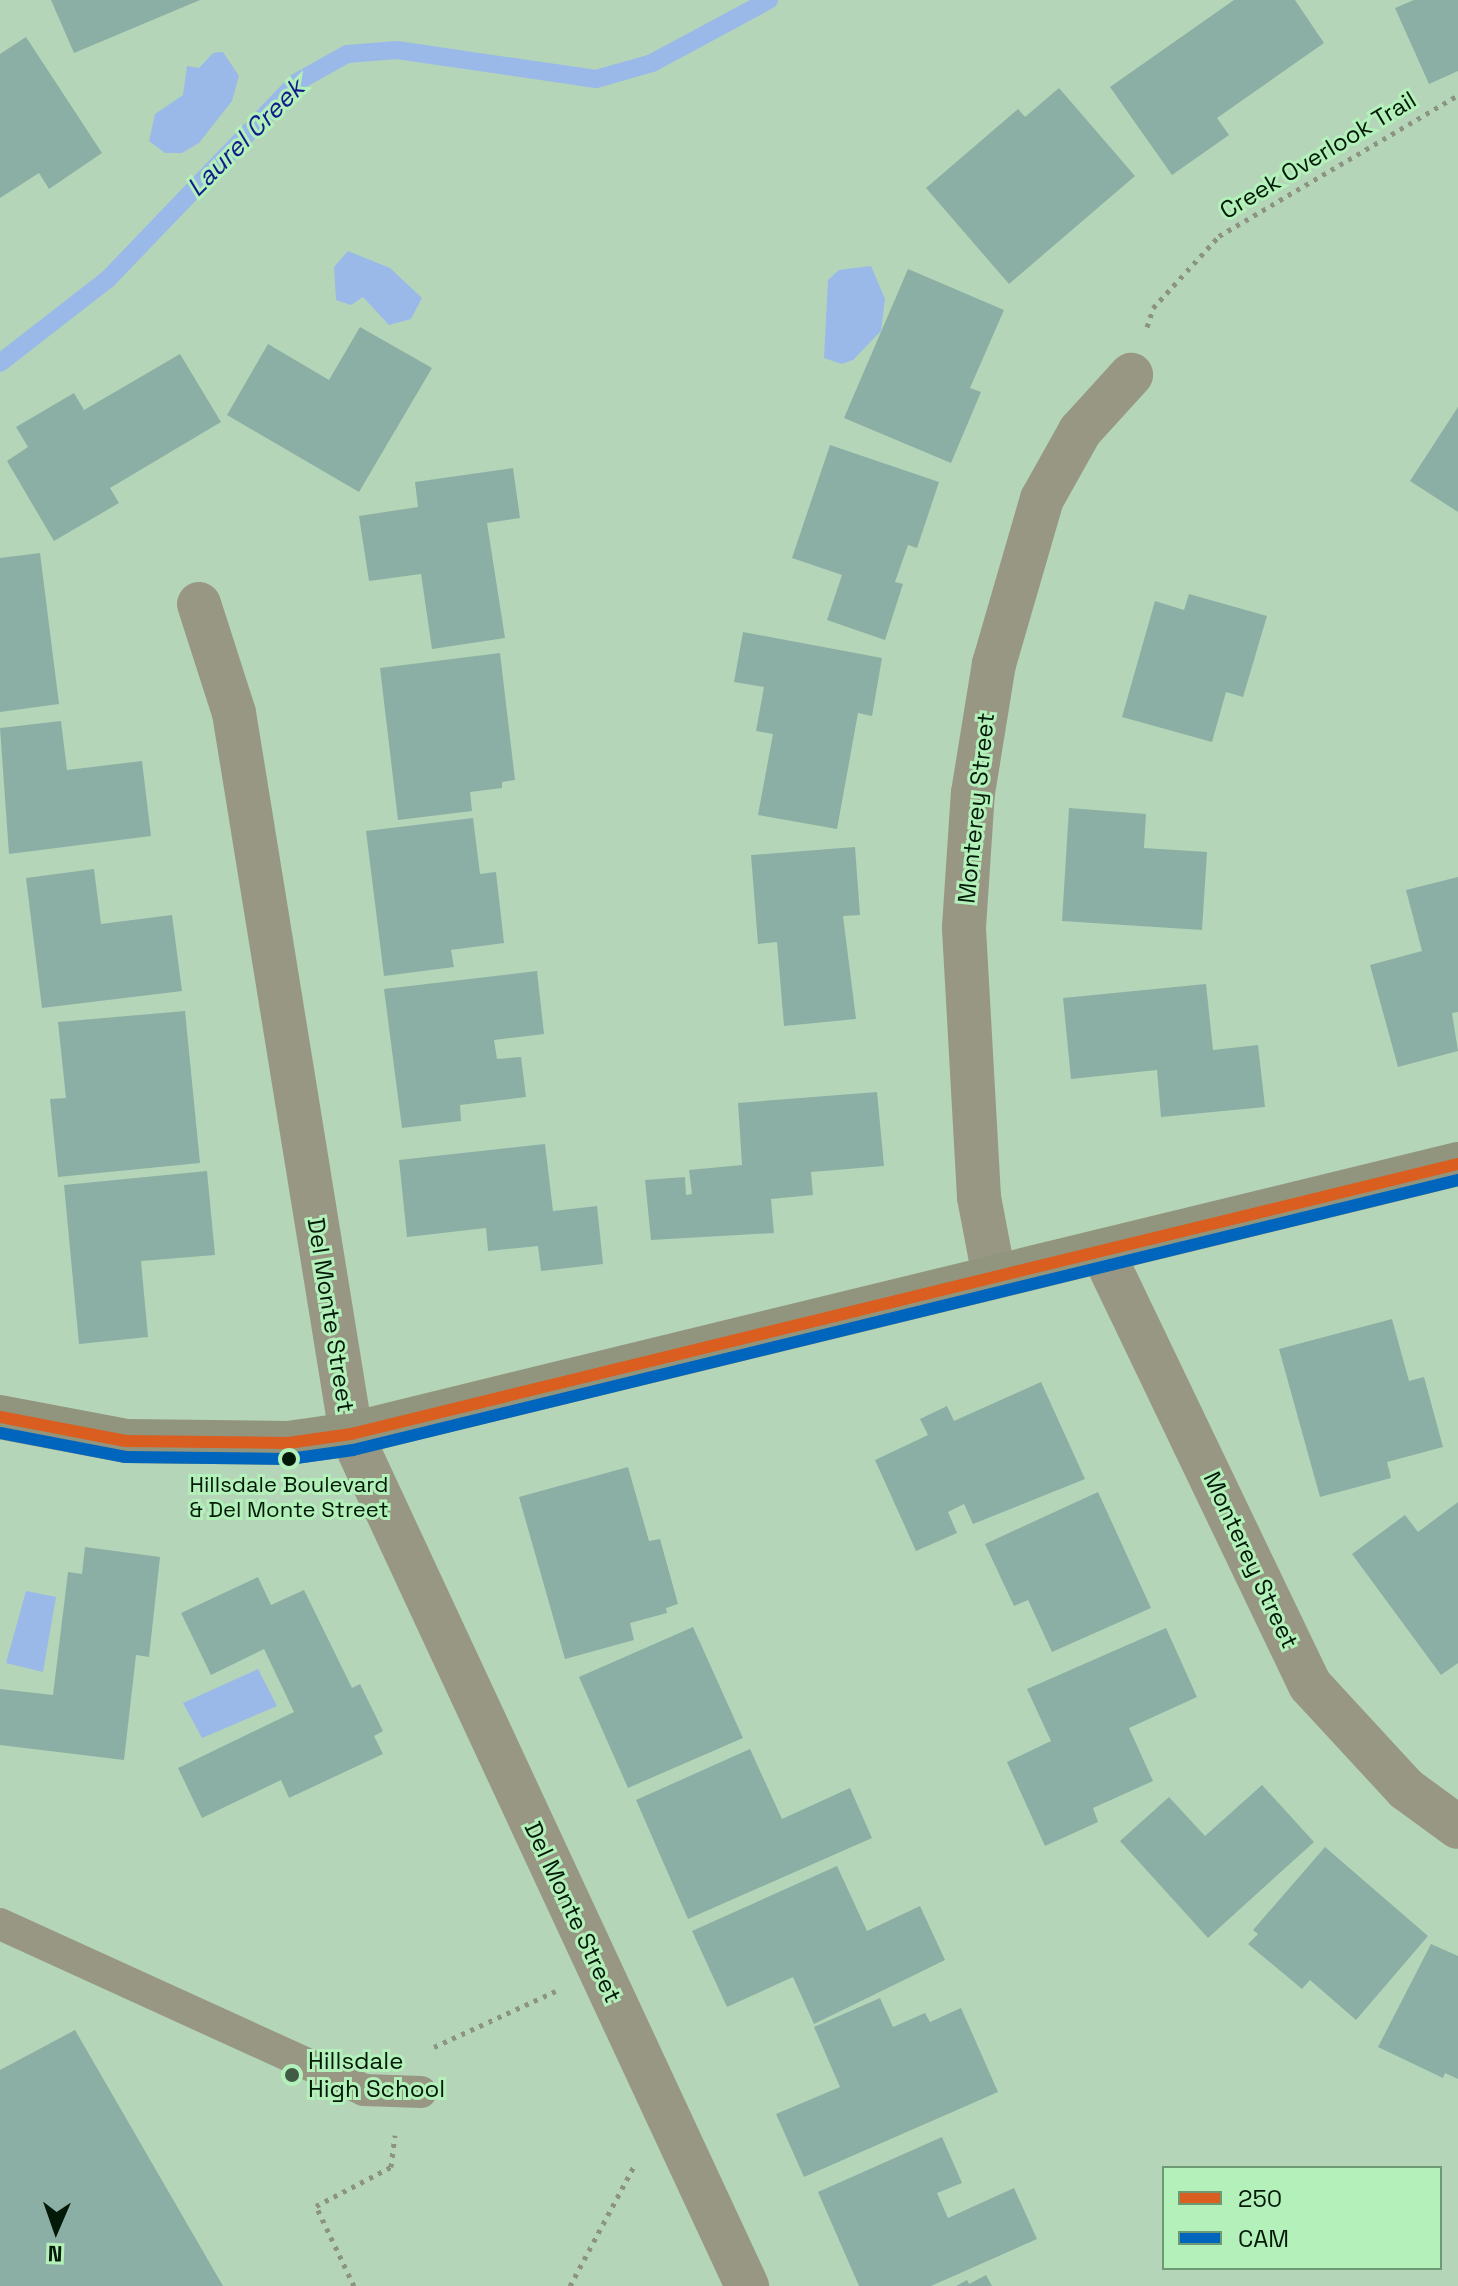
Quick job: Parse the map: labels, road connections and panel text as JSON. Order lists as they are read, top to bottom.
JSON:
{
  "streets": {
    "street": ["Monterey Street", "Del Monte Street"],
    "path": ["Creek Overlook Trail"]
  },
  "crossings": [
    ["Creek Overlook Trail", "Monterey Street"]
  ],
  "water": ["Laurel Creek"],
  "places": ["Hillsdale Boulevard & Del Monte Street", "Hillsdale High School"],
  "lines": ["transit line 250", "transit line CAM"],
  "legend": ["250", "CAM"],
  "north": "bottom"
}
